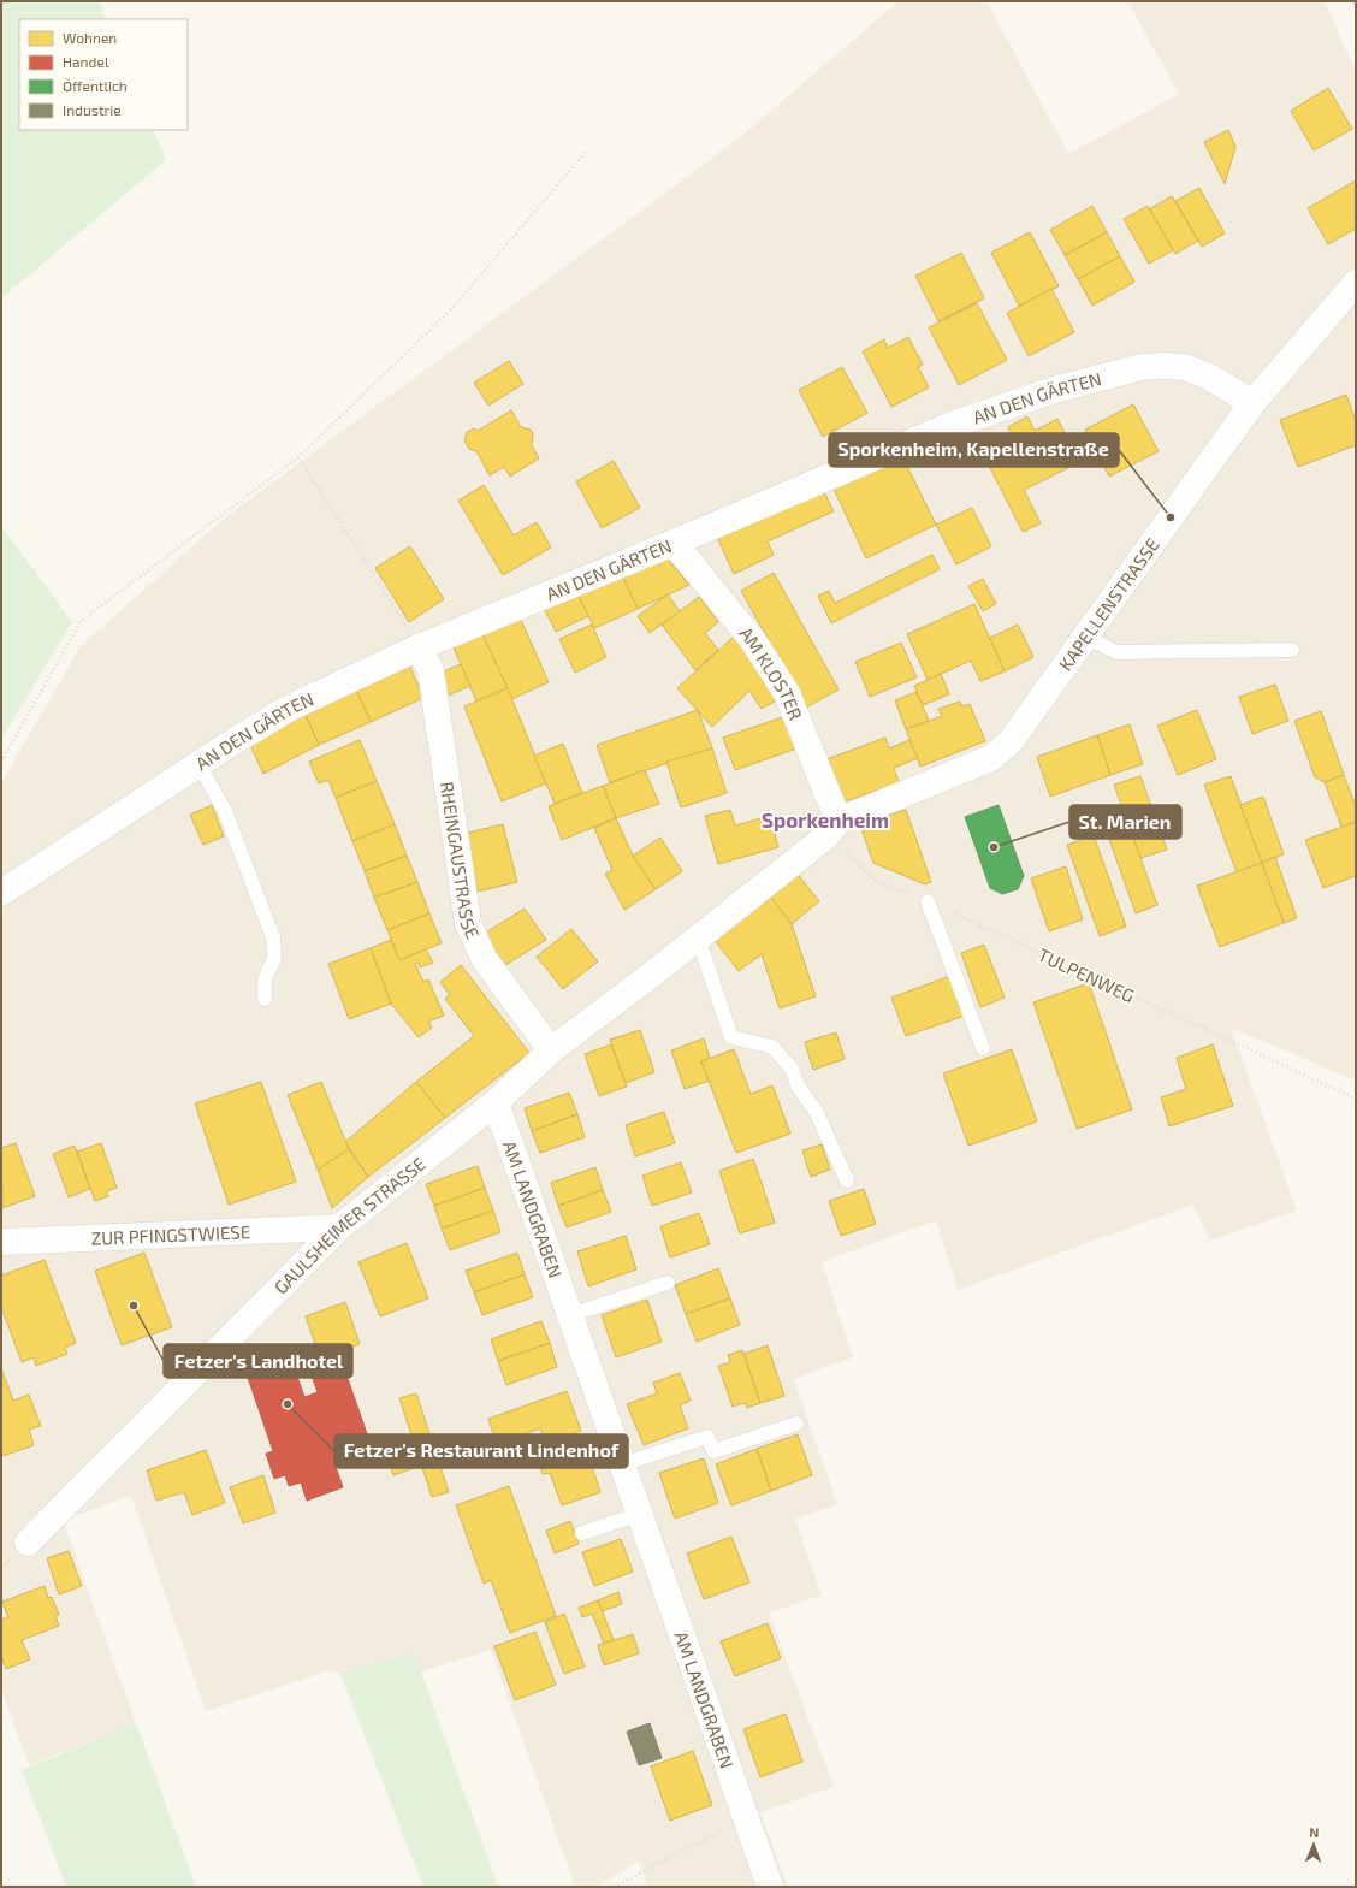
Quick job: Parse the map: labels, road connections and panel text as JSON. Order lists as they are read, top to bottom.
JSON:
{
  "streets": {
    "street": [
      "AN DEN GÄRTEN",
      "KAPELLENSTRASSE",
      "AM KLOSTER",
      "RHEINGAUSTRASSE",
      "AM LANDGRABEN",
      "GAULSHEIMER STRASSE",
      "ZUR PFINGSTWIESE"
    ],
    "path": ["TULPENWEG"]
  },
  "crossings": [
    ["AN DEN GÄRTEN", "KAPELLENSTRASSE"],
    ["AN DEN GÄRTEN", "AM KLOSTER"],
    ["AN DEN GÄRTEN", "RHEINGAUSTRASSE"],
    ["KAPELLENSTRASSE", "AM KLOSTER"],
    ["KAPELLENSTRASSE", "TULPENWEG"],
    ["KAPELLENSTRASSE", "GAULSHEIMER STRASSE"],
    ["AM KLOSTER", "TULPENWEG"],
    ["AM KLOSTER", "GAULSHEIMER STRASSE"],
    ["RHEINGAUSTRASSE", "GAULSHEIMER STRASSE"],
    ["TULPENWEG", "GAULSHEIMER STRASSE"],
    ["AM LANDGRABEN", "GAULSHEIMER STRASSE"],
    ["GAULSHEIMER STRASSE", "ZUR PFINGSTWIESE"]
  ],
  "districts": ["Sporkenheim"],
  "places": [
    "Sporkenheim, Kapellenstraße",
    "St. Marien",
    "Fetzer's Landhotel",
    "Fetzer's Restaurant Lindenhof"
  ],
  "legend": [
    "Wohnen",
    "Handel",
    "Öffentlich",
    "Industrie"
  ],
  "north": "top"
}
